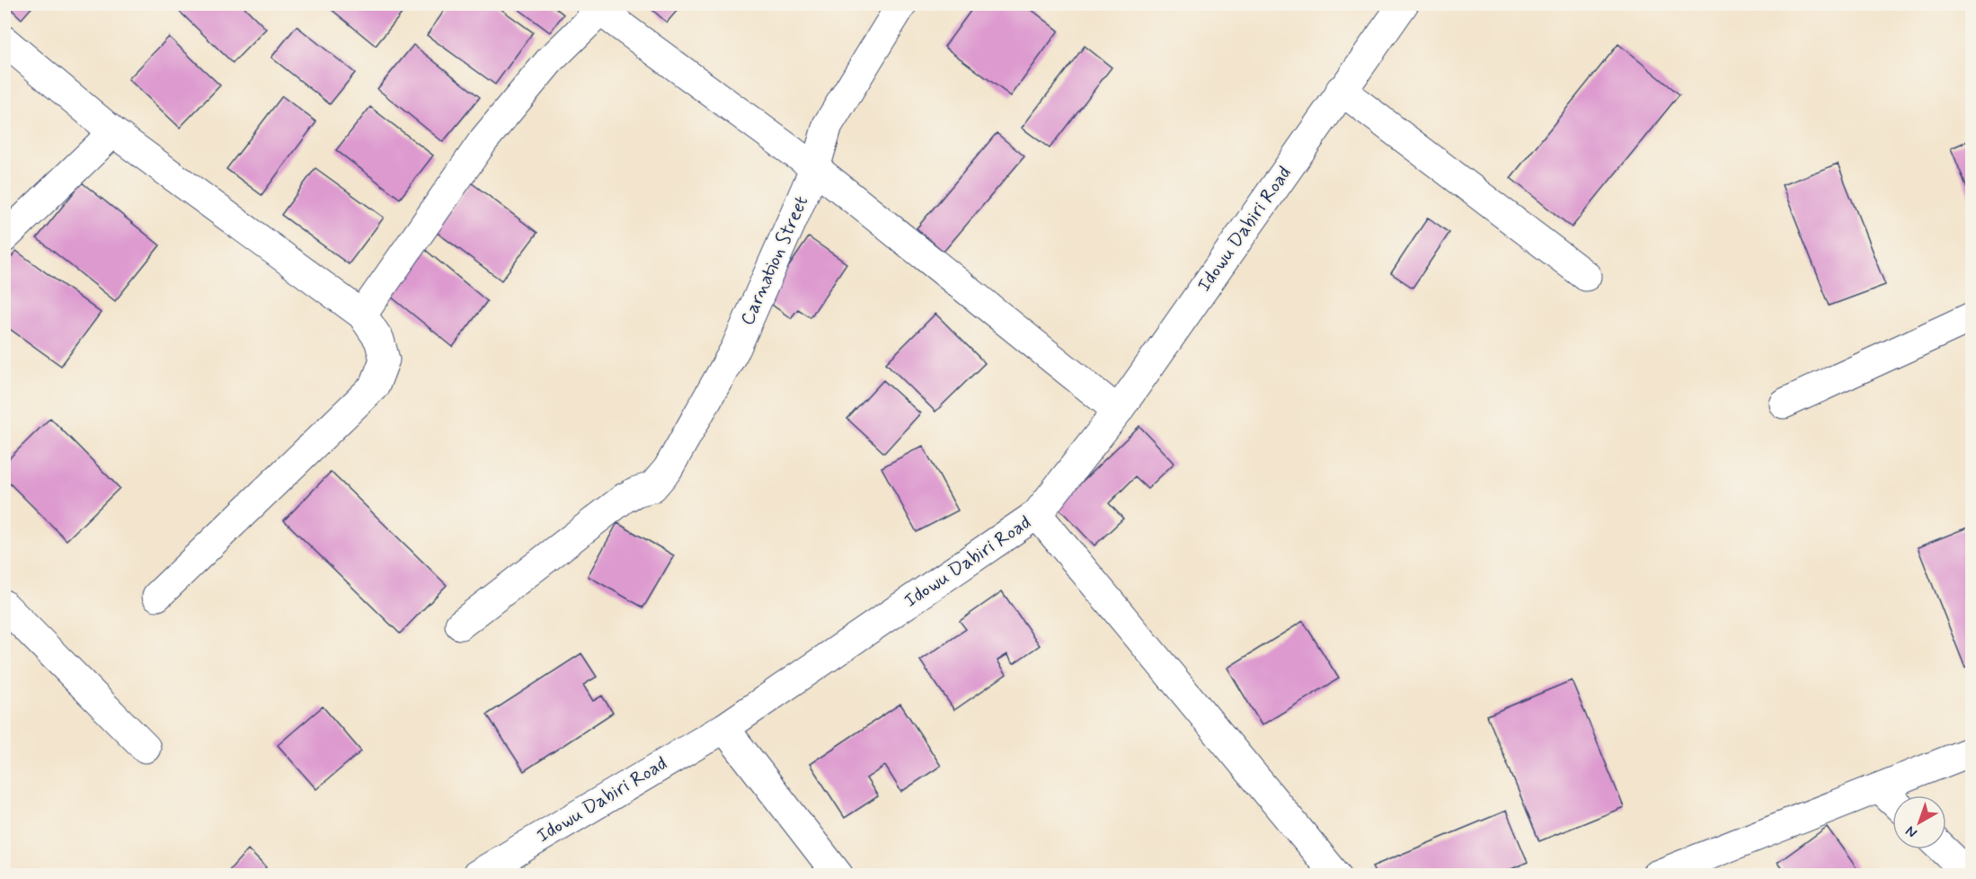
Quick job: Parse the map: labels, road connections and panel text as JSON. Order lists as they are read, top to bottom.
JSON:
{
  "streets": {
    "street": ["Idowu Dabiri Road", "Carnation Street"]
  },
  "north": "bottom left"
}
